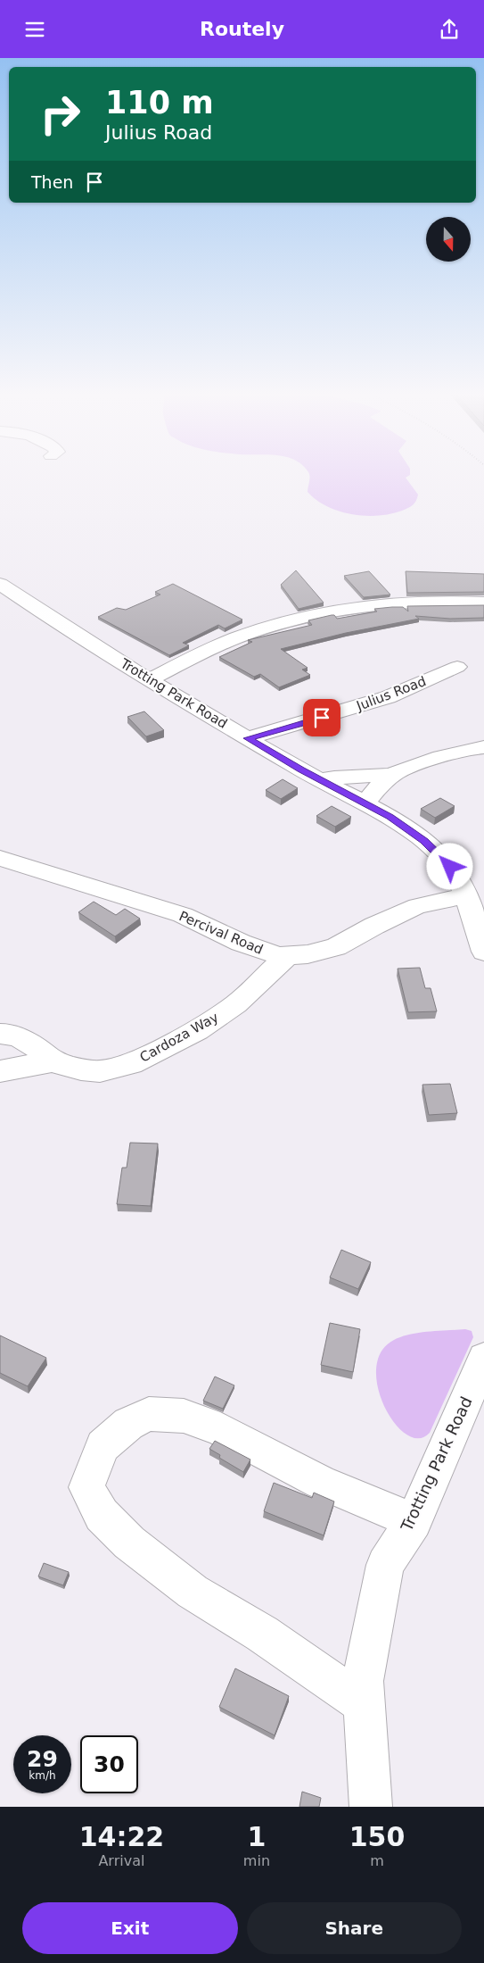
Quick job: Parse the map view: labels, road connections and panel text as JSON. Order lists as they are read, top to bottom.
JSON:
{
  "streets": {
    "street": [
      "Trotting Park Road",
      "Julius Road",
      "Percival Road",
      "Cardoza Way"
    ]
  },
  "crossings": [
    ["Trotting Park Road", "Julius Road"],
    ["Trotting Park Road", "Percival Road"],
    ["Percival Road", "Cardoza Way"]
  ],
  "north": "bottom",
  "page": {
    "header": "Routely",
    "turn": ["110 m", "Julius Road"],
    "then": "Then",
    "speed": "29 km/h",
    "limit": "30",
    "eta": [
      "14:22",
      "Arrival",
      "1",
      "min",
      "150",
      "m"
    ],
    "buttons": ["Exit", "Share"]
  }
}
